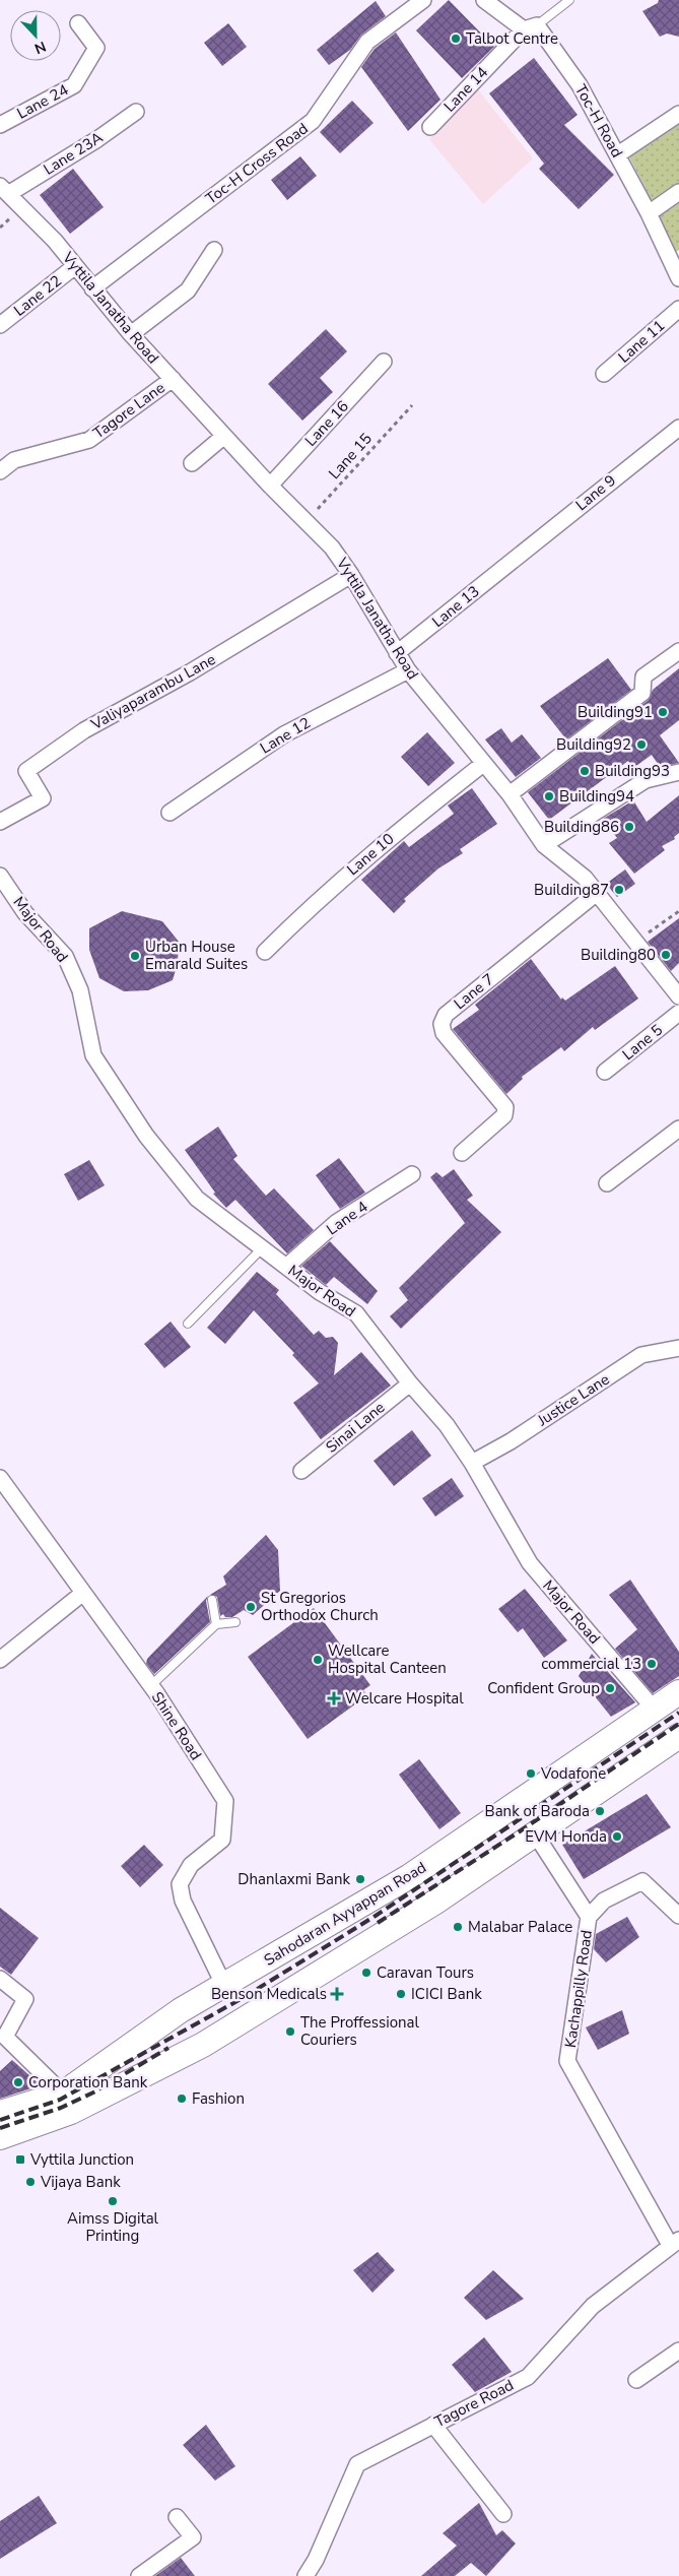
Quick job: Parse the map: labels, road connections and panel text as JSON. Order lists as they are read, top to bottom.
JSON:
{
  "streets": {
    "main road": ["Sahodaran Ayyappan Road"],
    "street": [
      "Lane 14",
      "Lane 24",
      "Toc-H Road",
      "Lane 23A",
      "Toc-H Cross Road",
      "Lane 22",
      "Vyttila Janatha Road",
      "Lane 11",
      "Tagore Lane",
      "Lane 16",
      "Lane 9",
      "Lane 13",
      "Valiyaparambu Lane",
      "Lane 12",
      "Lane 10",
      "Major Road",
      "Lane 7",
      "Lane 5",
      "Lane 4",
      "Justice Lane",
      "Sinai Lane",
      "Shine Road",
      "Kachappilly Road",
      "Tagore Road"
    ],
    "path": ["Lane 15"]
  },
  "crossings": [
    ["Lane 14", "Toc-H Road"],
    ["Lane 23A", "Vyttila Janatha Road"],
    ["Toc-H Cross Road", "Vyttila Janatha Road"],
    ["Lane 22", "Vyttila Janatha Road"],
    ["Vyttila Janatha Road", "Tagore Lane"],
    ["Vyttila Janatha Road", "Lane 16"],
    ["Vyttila Janatha Road", "Lane 15"],
    ["Vyttila Janatha Road", "Lane 13"],
    ["Vyttila Janatha Road", "Valiyaparambu Lane"],
    ["Vyttila Janatha Road", "Lane 12"],
    ["Vyttila Janatha Road", "Lane 10"],
    ["Vyttila Janatha Road", "Lane 7"],
    ["Lane 9", "Lane 13"],
    ["Major Road", "Lane 4"],
    ["Major Road", "Justice Lane"],
    ["Major Road", "Sinai Lane"],
    ["Major Road", "Sahodaran Ayyappan Road"],
    ["Shine Road", "Sahodaran Ayyappan Road"],
    ["Kachappilly Road", "Tagore Road"]
  ],
  "places": {
    "other": [
      "Talbot Centre",
      "Building91",
      "Building92",
      "Building93",
      "Building94",
      "Building86",
      "Building87",
      "Building80",
      "Urban House Emarald Suites",
      "St Gregorios Orthodox Church",
      "Wellcare Hospital Canteen",
      "commercial 13",
      "Confident Group",
      "Vodafone",
      "Bank of Baroda",
      "EVM Honda",
      "Dhanlaxmi Bank",
      "Malabar Palace",
      "Caravan Tours",
      "ICICI Bank",
      "The Proffessional Couriers",
      "Corporation Bank",
      "Fashion",
      "Vijaya Bank",
      "Aimss Digital Printing"
    ],
    "health": ["Welcare Hospital", "Benson Medicals"],
    "transit": ["Vyttila Junction"]
  },
  "north": "bottom"
}
